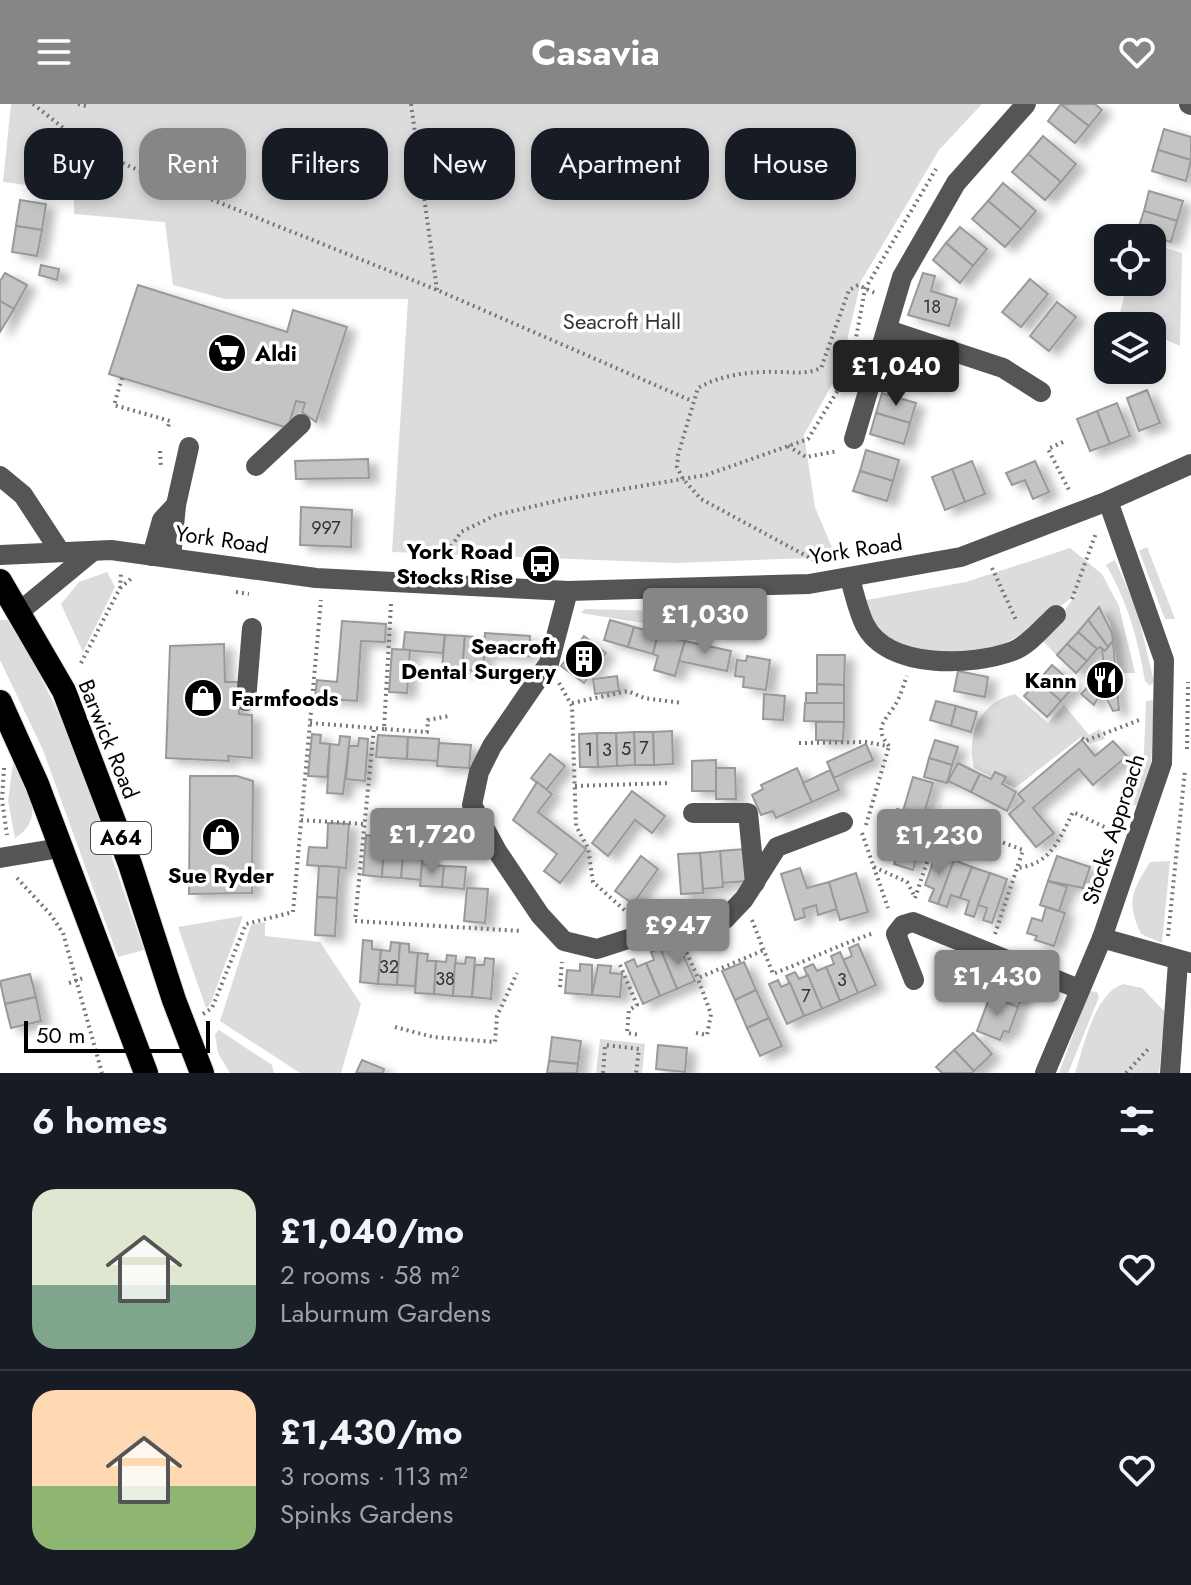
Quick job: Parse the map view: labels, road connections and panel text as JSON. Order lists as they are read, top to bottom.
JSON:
{
  "streets": {
    "highway": ["Barwick Road", "A64"],
    "street": ["York Road", "Stocks Approach"]
  },
  "crossings": [
    ["York Road", "Stocks Approach"],
    ["Barwick Road", "A64"]
  ],
  "parks": ["Seacroft Hall"],
  "places": {
    "supermarket": ["Aldi"],
    "bus stop": ["York Road Stocks Rise"],
    "building": ["Seacroft Dental Surgery"],
    "restaurant": ["Kann"],
    "shop": ["Farmfoods", "Sue Ryder"]
  },
  "house_numbers": [
    "18",
    "997",
    "7",
    "5",
    "1",
    "3",
    "32",
    "38",
    "3",
    "7"
  ],
  "scale_bar": "50 m",
  "page": {
    "header": "Casavia",
    "chip": [
      "Buy",
      "Rent",
      "Filters",
      "New",
      "Apartment",
      "House"
    ],
    "price": [
      "£1,040",
      "£1,030",
      "£1,720",
      "£1,230",
      "£947",
      "£1,430"
    ],
    "scale": "50 m",
    "heading": "6 homes",
    "list": [
      {
        "name": "£1,040/mo",
        "note": "2 rooms · 58 m² · Laburnum Gardens"
      },
      {
        "name": "£1,430/mo",
        "note": "3 rooms · 113 m² · Spinks Gardens"
      }
    ]
  }
}
